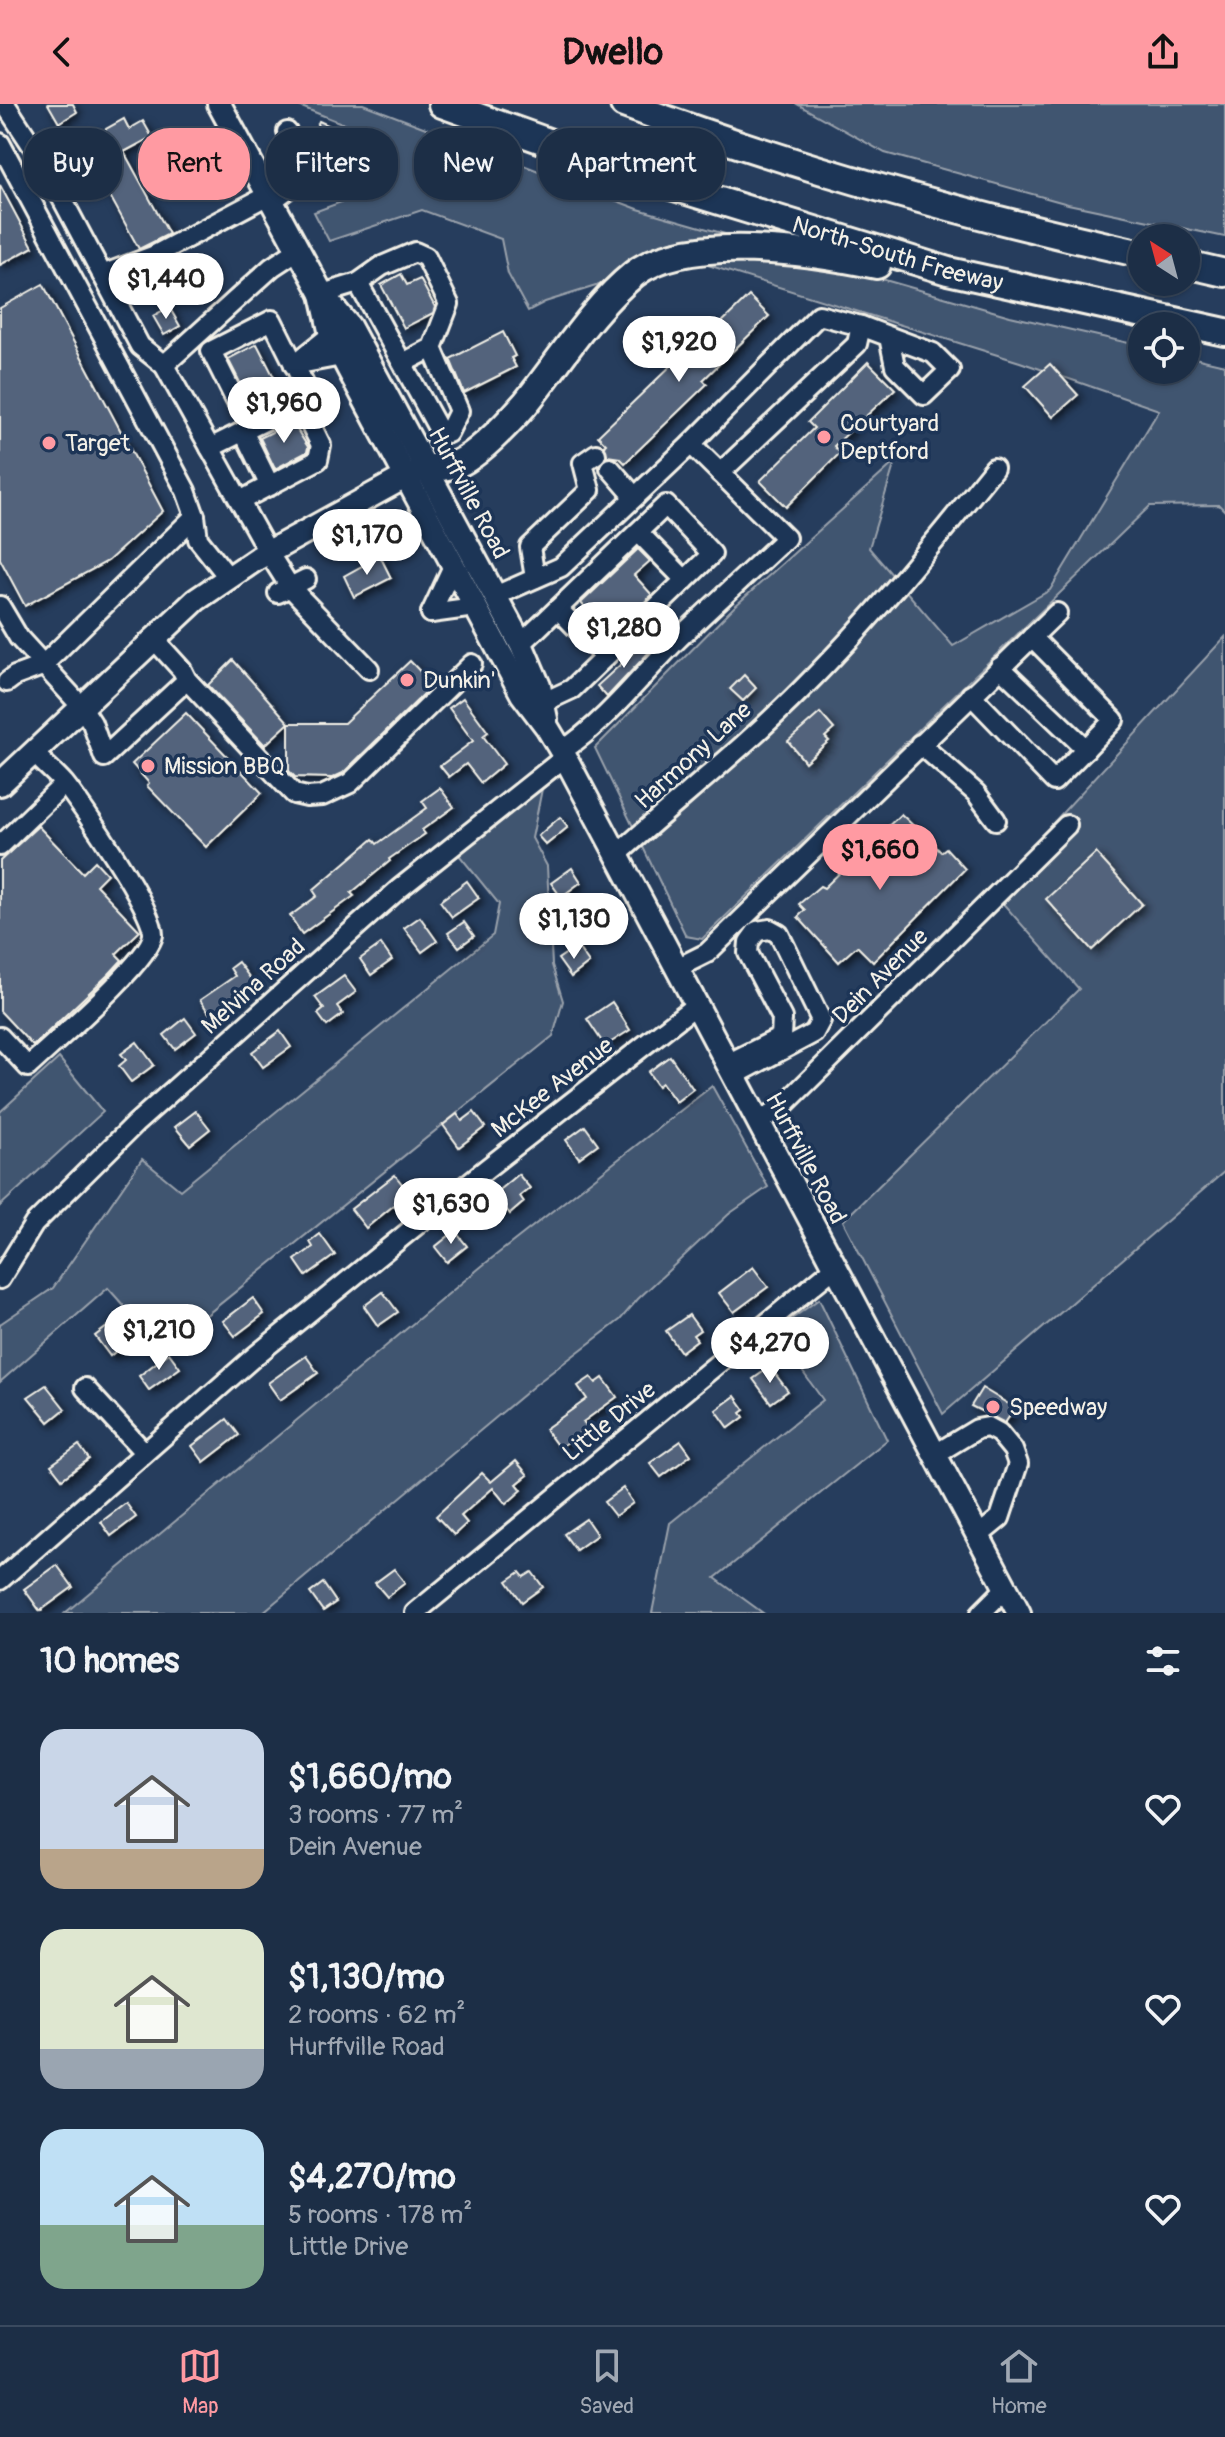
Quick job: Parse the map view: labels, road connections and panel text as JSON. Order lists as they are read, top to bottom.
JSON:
{
  "streets": {
    "highway": ["North-South Freeway"],
    "main road": ["Hurffville Road"],
    "street": [
      "Harmony Lane",
      "Dein Avenue",
      "Melvina Road",
      "McKee Avenue",
      "Little Drive"
    ]
  },
  "crossings": [
    ["Hurffville Road", "Harmony Lane"],
    ["Hurffville Road", "Dein Avenue"],
    ["Hurffville Road", "Melvina Road"],
    ["Hurffville Road", "McKee Avenue"],
    ["Hurffville Road", "Little Drive"]
  ],
  "places": [
    "Courtyard Deptford",
    "Target",
    "Dunkin'",
    "Mission BBQ",
    "Speedway"
  ],
  "north": "top left",
  "page": {
    "header": "Dwello",
    "chip": [
      "Buy",
      "Rent",
      "Filters",
      "New",
      "Apartment"
    ],
    "price": [
      "$1,440",
      "$1,920",
      "$1,960",
      "$1,170",
      "$1,280",
      "$1,660",
      "$1,130",
      "$1,630",
      "$1,210",
      "$4,270"
    ],
    "heading": "10 homes",
    "list": [
      {
        "name": "$1,660/mo",
        "note": "3 rooms · 77 m² · Dein Avenue"
      },
      {
        "name": "$1,130/mo",
        "note": "2 rooms · 62 m² · Hurffville Road"
      },
      {
        "name": "$4,270/mo",
        "note": "5 rooms · 178 m² · Little Drive"
      }
    ],
    "tabs": ["Map", "Saved", "Home"]
  }
}
